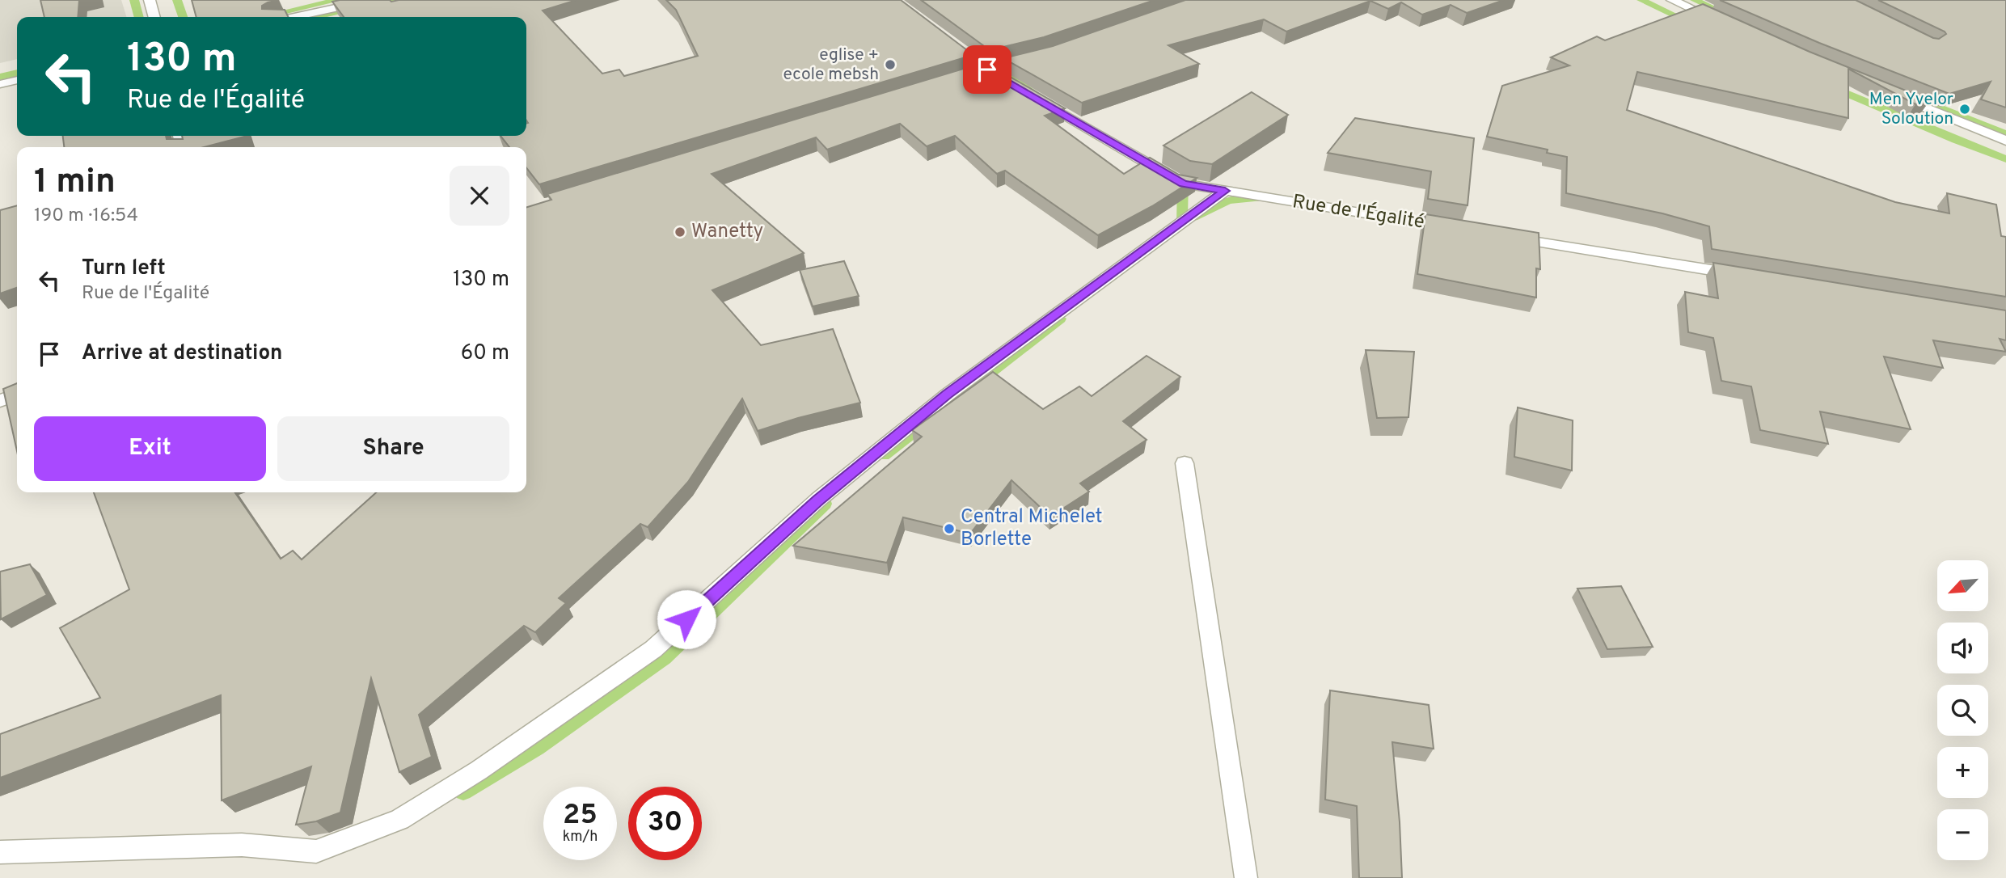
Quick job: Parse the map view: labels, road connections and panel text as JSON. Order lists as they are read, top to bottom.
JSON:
{
  "streets": {
    "street": ["Rue de l'Égalité"]
  },
  "places": [
    "eglise + ecole mebsh",
    "Men Yvelor Soloution",
    "Wanetty",
    "Central Michelet Borlette"
  ],
  "north": "bottom left",
  "page": {
    "turn": ["130 m", "Rue de l'Égalité"],
    "heading": ["1 min", "190 m · 16:54"],
    "list": [
      {
        "name": "Turn left",
        "note": "Rue de l'Égalité",
        "value": "130 m"
      },
      {
        "name": "Arrive at destination",
        "value": "60 m"
      }
    ],
    "buttons": ["Exit", "Share"],
    "map_buttons": ["+", "−"],
    "speed": "25 km/h",
    "limit": "30"
  }
}
